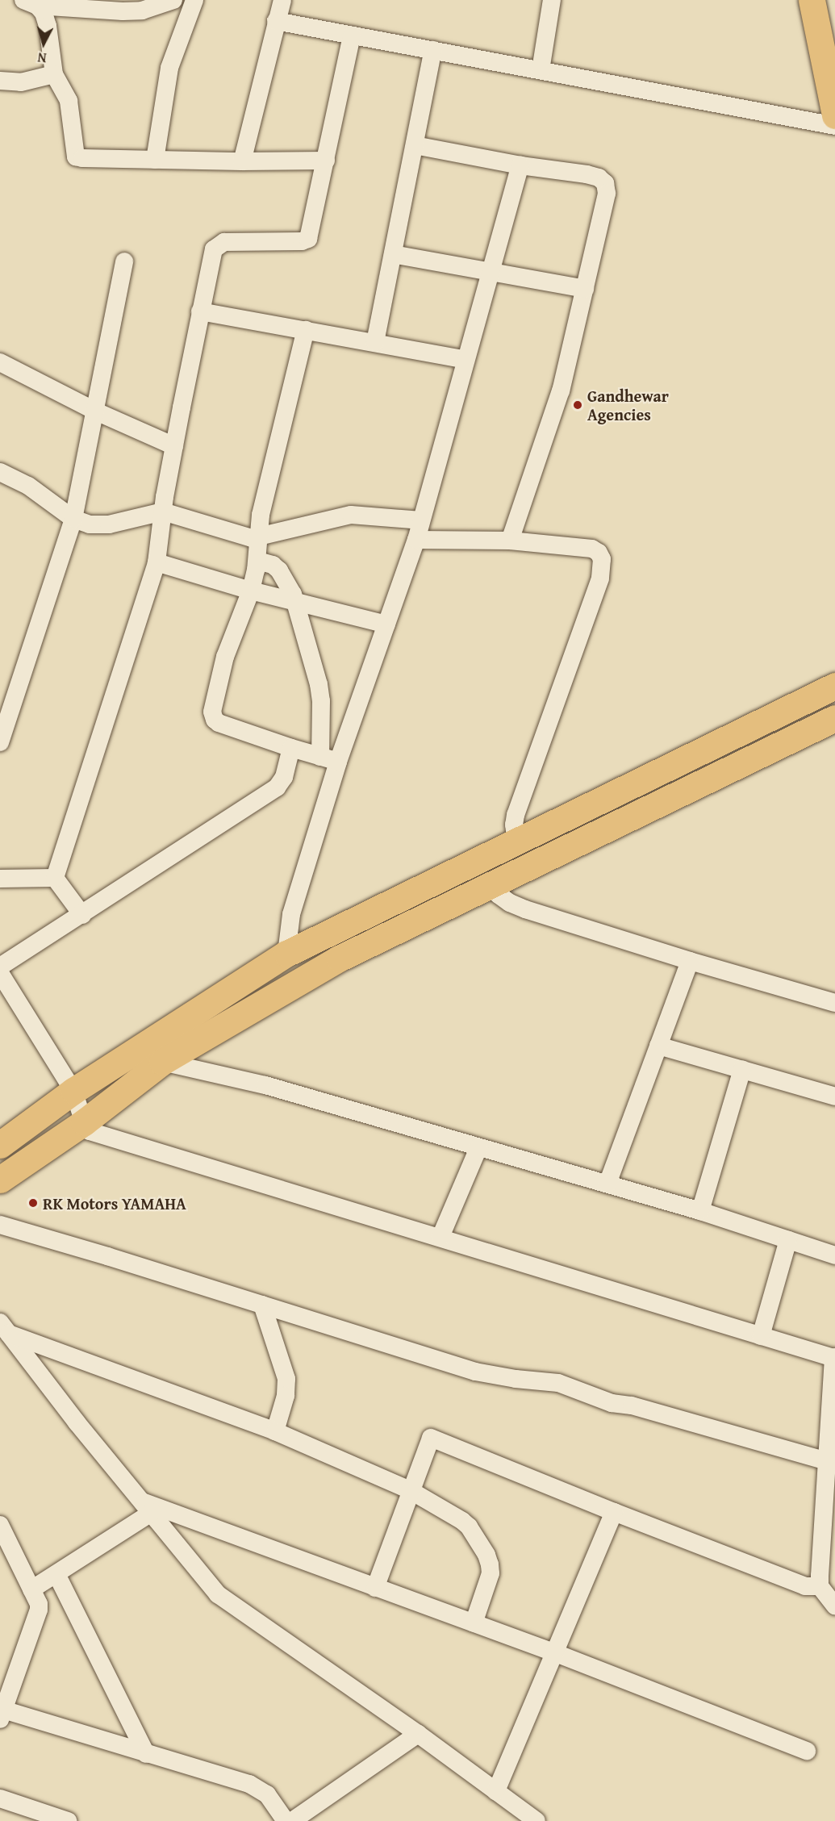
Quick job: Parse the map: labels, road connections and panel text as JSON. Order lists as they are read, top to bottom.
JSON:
{
  "places": ["Gandhewar Agencies", "RK Motors YAMAHA"],
  "north": "bottom"
}
